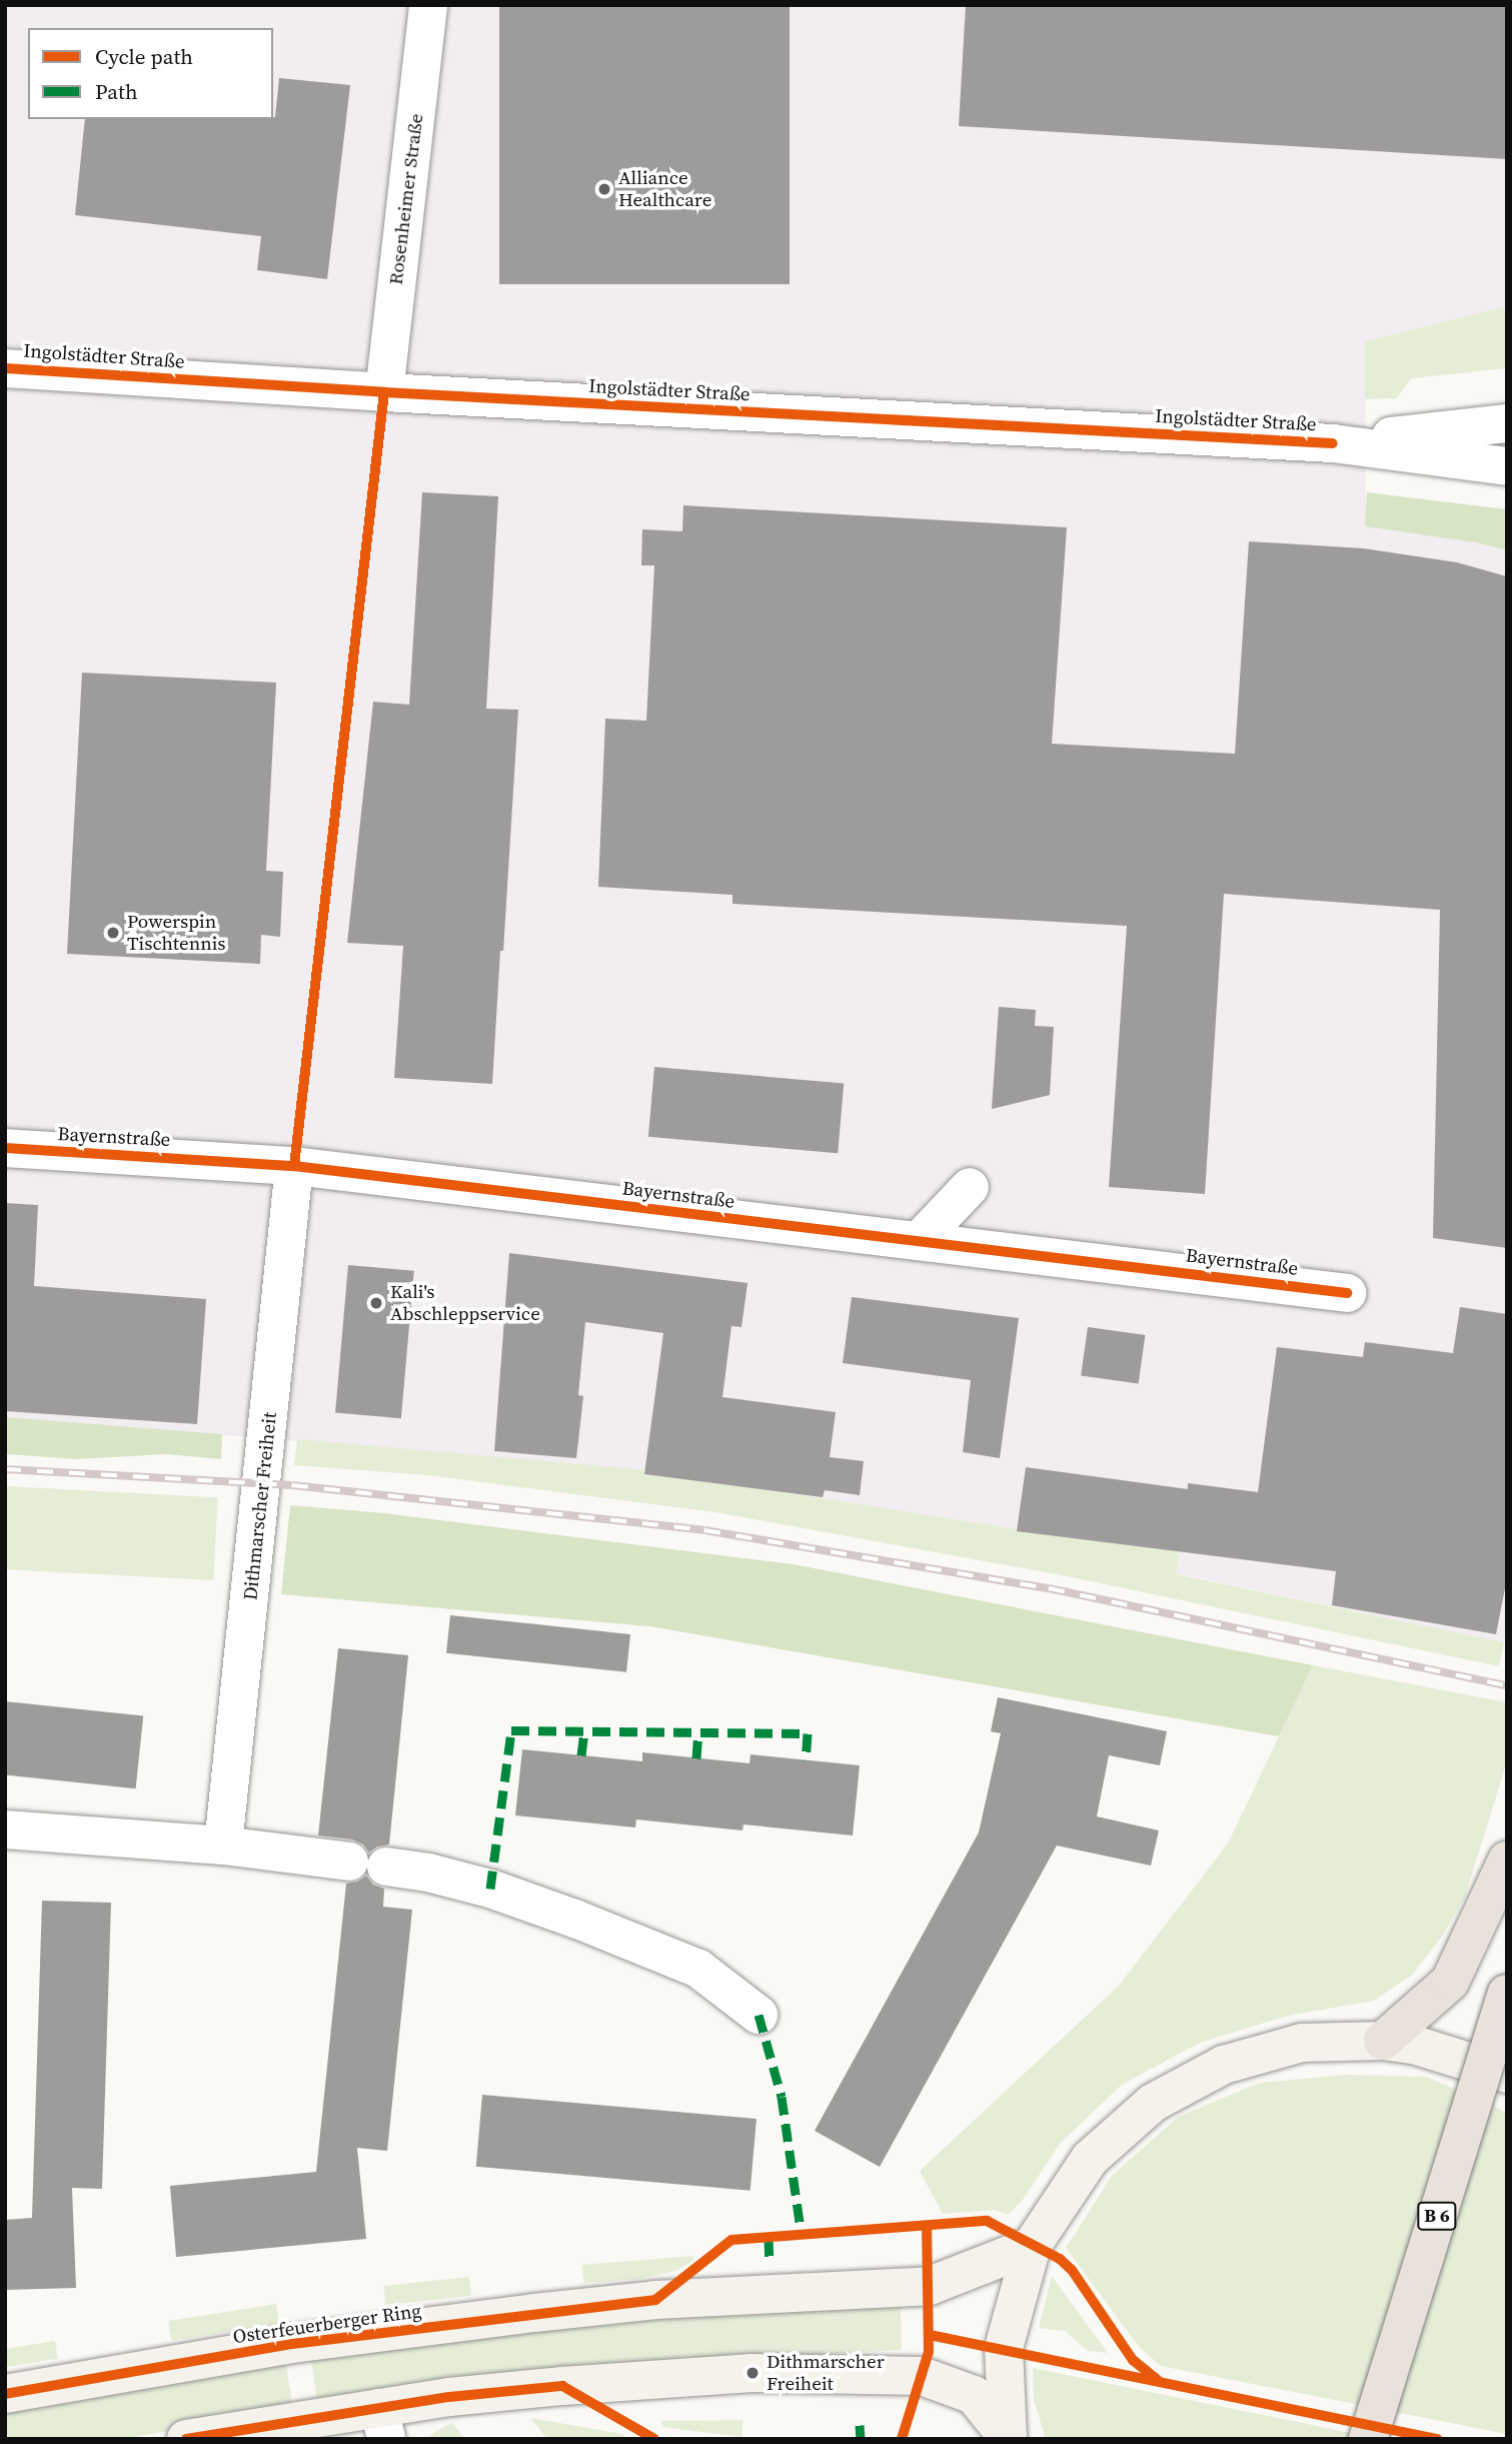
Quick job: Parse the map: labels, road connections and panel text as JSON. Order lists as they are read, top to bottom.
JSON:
{
  "streets": {
    "highway": ["B 6"],
    "main road": ["Osterfeuerberger Ring"],
    "street": [
      "Rosenheimer Straße",
      "Ingolstädter Straße",
      "Bayernstraße",
      "Dithmarscher Freiheit"
    ]
  },
  "crossings": [
    ["Rosenheimer Straße", "Ingolstädter Straße"],
    ["Bayernstraße", "Dithmarscher Freiheit"]
  ],
  "places": [
    "Alliance Healthcare",
    "Powerspin Tischtennis",
    "Kali's Abschleppservice",
    "Dithmarscher Freiheit"
  ],
  "legend": ["Cycle path", "Path"]
}
